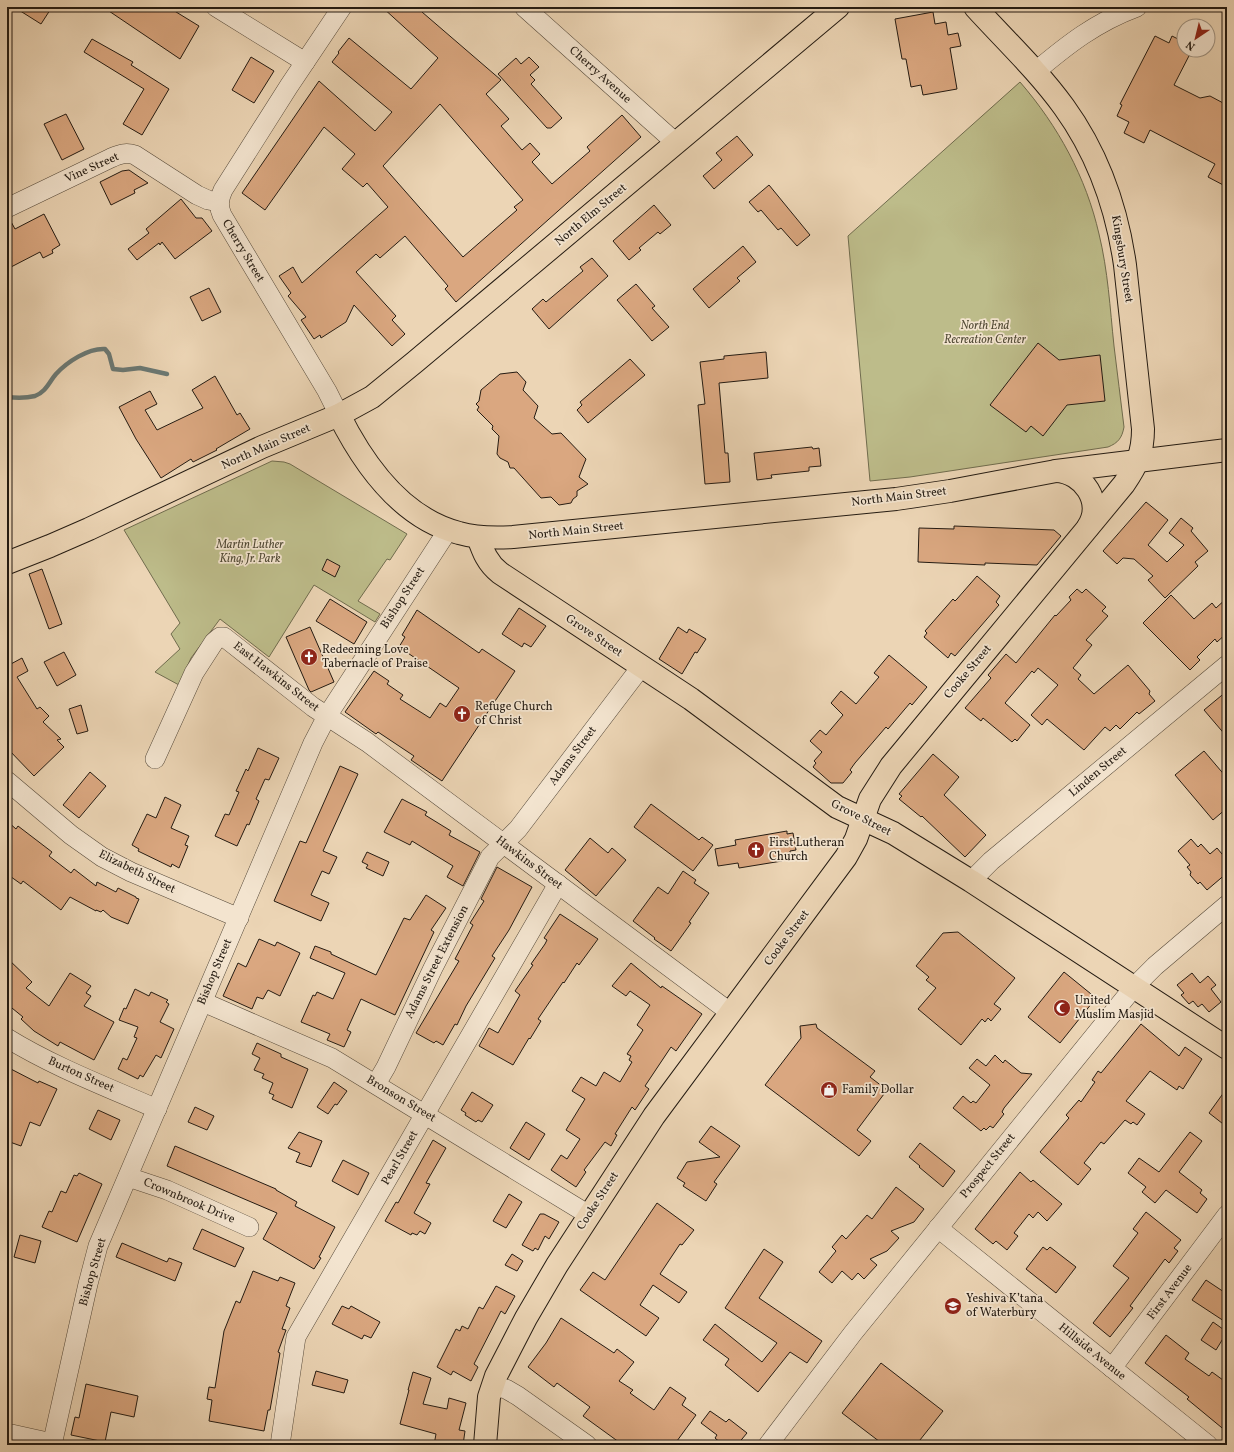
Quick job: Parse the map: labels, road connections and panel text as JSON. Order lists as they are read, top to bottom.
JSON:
{
  "streets": {
    "main road": [
      "North Elm Street",
      "Kingsbury Street",
      "North Main Street",
      "Grove Street",
      "Cooke Street"
    ],
    "street": [
      "Cherry Avenue",
      "Vine Street",
      "Cherry Street",
      "Bishop Street",
      "East Hawkins Street",
      "Adams Street",
      "Linden Street",
      "Hawkins Street",
      "Elizabeth Street",
      "Adams Street Extension",
      "Burton Street",
      "Bronson Street",
      "Pearl Street",
      "Prospect Street",
      "Crownbrook Drive",
      "First Avenue",
      "Hillside Avenue"
    ]
  },
  "crossings": [
    ["Cherry Avenue", "North Elm Street"],
    ["Vine Street", "Cherry Street"],
    ["North Elm Street", "Cherry Street"],
    ["North Elm Street", "North Main Street"],
    ["Cherry Street", "North Main Street"],
    ["Kingsbury Street", "North Main Street"],
    ["Kingsbury Street", "Cooke Street"],
    ["North Main Street", "Bishop Street"],
    ["North Main Street", "Grove Street"],
    ["North Main Street", "Cooke Street"],
    ["Bishop Street", "East Hawkins Street"],
    ["Bishop Street", "Hawkins Street"],
    ["Bishop Street", "Elizabeth Street"],
    ["Bishop Street", "Burton Street"],
    ["Bishop Street", "Bronson Street"],
    ["Bishop Street", "Crownbrook Drive"],
    ["Grove Street", "Cooke Street"],
    ["Grove Street", "Adams Street"],
    ["Grove Street", "Linden Street"],
    ["Grove Street", "Prospect Street"],
    ["Cooke Street", "Hawkins Street"],
    ["Cooke Street", "Bronson Street"],
    ["East Hawkins Street", "Hawkins Street"],
    ["Adams Street", "Hawkins Street"],
    ["Adams Street", "Adams Street Extension"],
    ["Hawkins Street", "Adams Street Extension"],
    ["Hawkins Street", "Pearl Street"],
    ["Adams Street Extension", "Bronson Street"],
    ["Bronson Street", "Pearl Street"],
    ["Prospect Street", "Hillside Avenue"],
    ["First Avenue", "Hillside Avenue"]
  ],
  "parks": ["North End Recreation Center", "Martin Luther King, Jr. Park"],
  "places": {
    "church": ["Redeeming Love Tabernacle of Praise", "Refuge Church of Christ", "First Lutheran Church"],
    "mosque": ["United Muslim Masjid"],
    "shop": ["Family Dollar"],
    "school or university": ["Yeshiva K’tana of Waterbury"]
  },
  "north": "bottom left"
}
